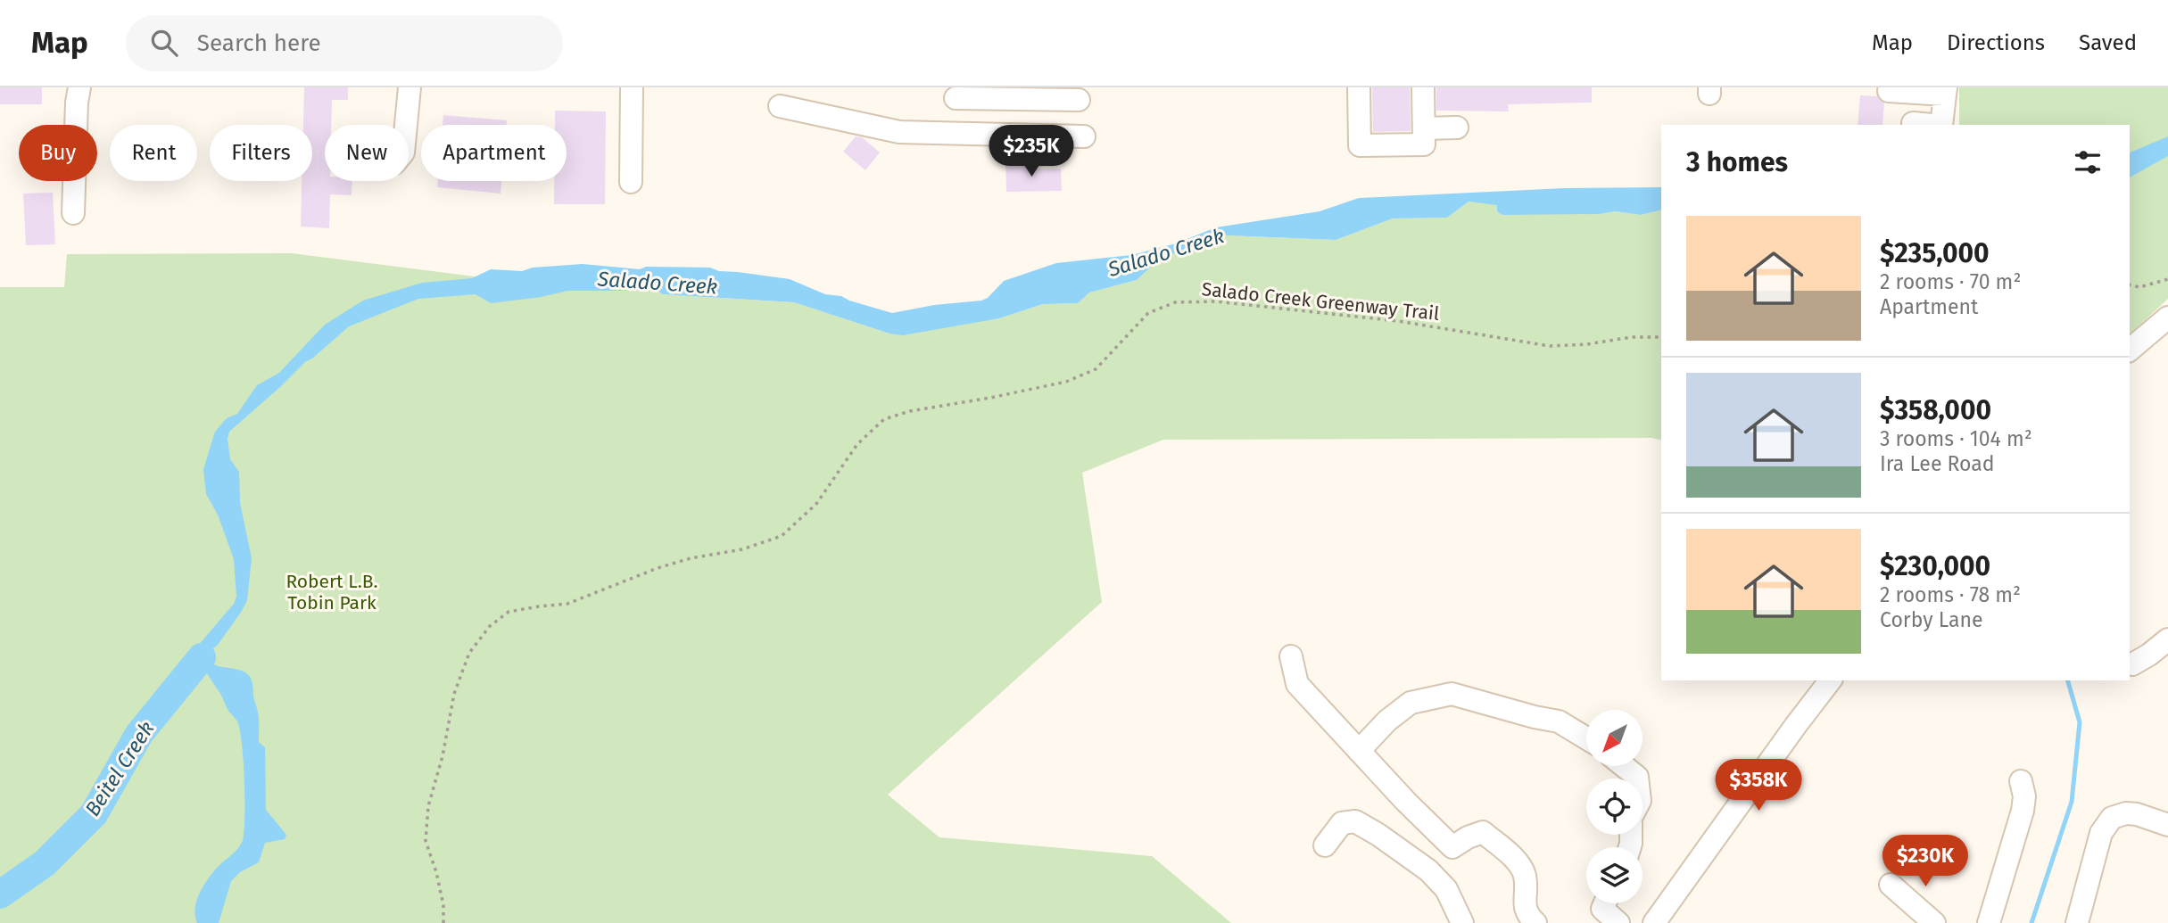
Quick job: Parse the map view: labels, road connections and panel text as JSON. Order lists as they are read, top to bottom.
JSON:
{
  "streets": {
    "path": ["Salado Creek Greenway Trail"]
  },
  "water": ["Salado Creek", "Beitel Creek"],
  "parks": ["Robert L.B. Tobin Park"],
  "north": "bottom left",
  "page": {
    "header": "Map",
    "search": "Search here",
    "nav": ["Map", "Directions", "Saved"],
    "price": ["$235K", "$358K", "$230K"],
    "chip": [
      "Buy",
      "Rent",
      "Filters",
      "New",
      "Apartment"
    ],
    "heading": "3 homes",
    "list": [
      {
        "name": "$235,000",
        "note": "2 rooms · 70 m² · Apartment"
      },
      {
        "name": "$358,000",
        "note": "3 rooms · 104 m² · Ira Lee Road"
      },
      {
        "name": "$230,000",
        "note": "2 rooms · 78 m² · Corby Lane"
      }
    ]
  }
}
